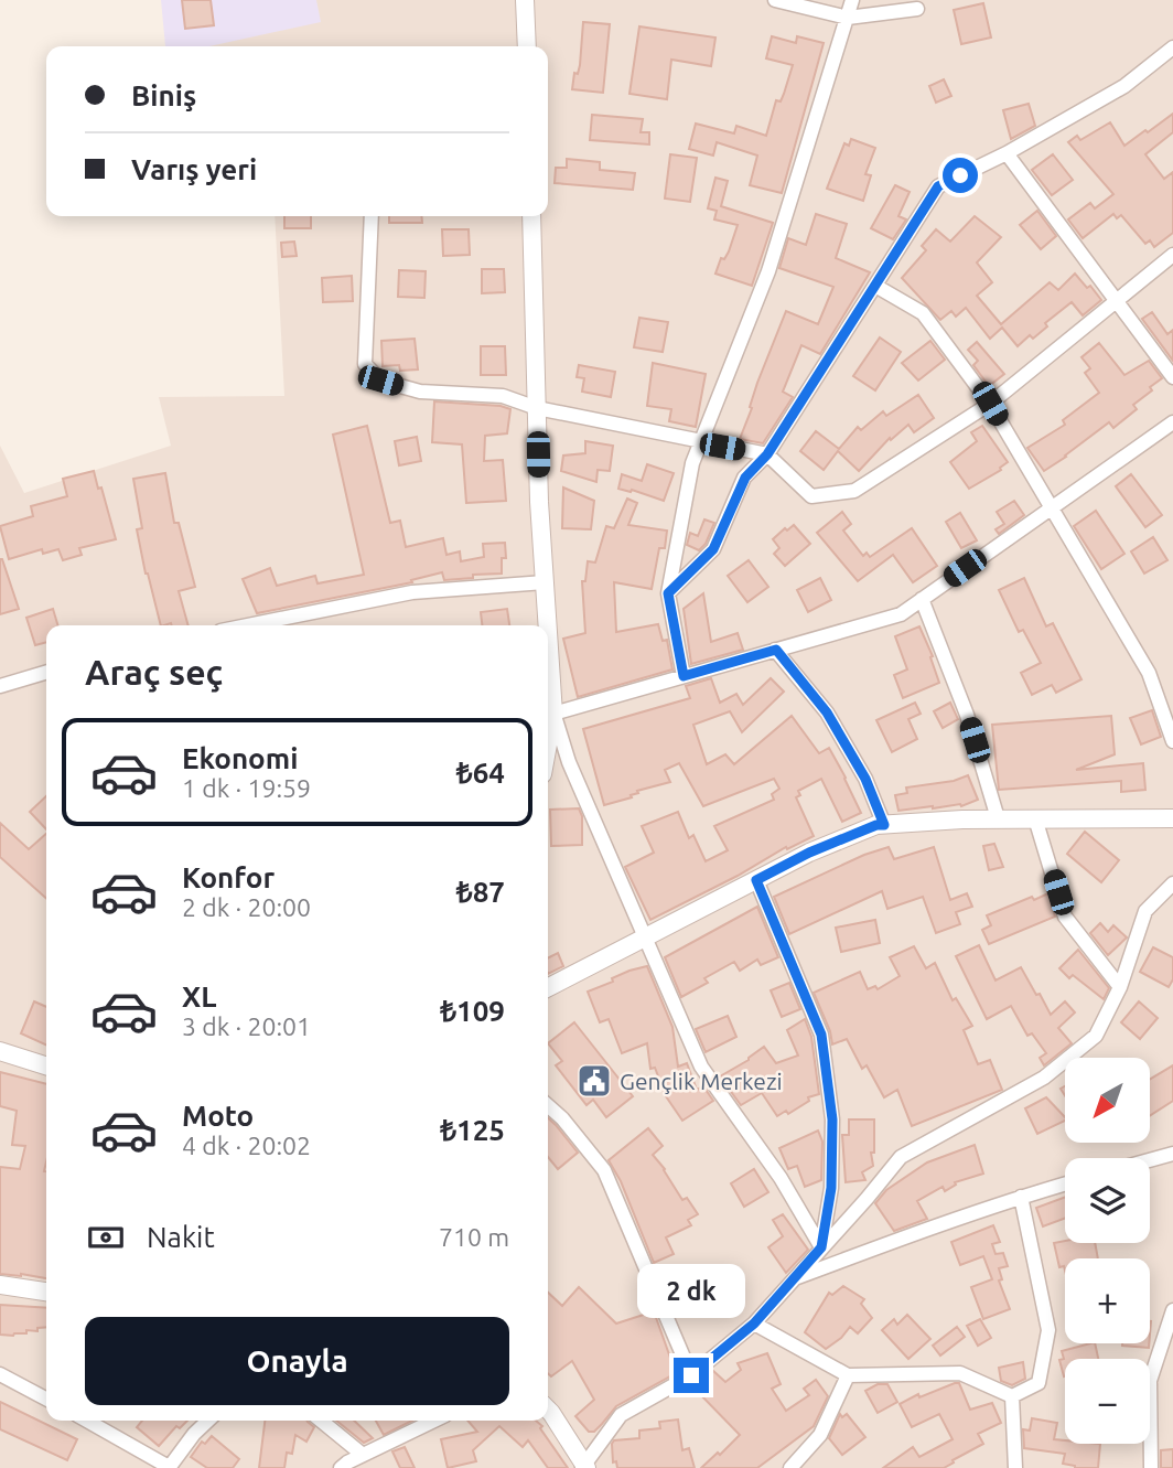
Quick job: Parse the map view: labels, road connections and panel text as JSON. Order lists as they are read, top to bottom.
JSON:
{
  "places": {
    "public building": ["Gençlik Merkezi"]
  },
  "north": "bottom left",
  "page": {
    "banner": ["Biniş", "Varış yeri"],
    "heading": "Araç seç",
    "list": [
      {
        "name": "Ekonomi",
        "note": "1 dk · 19:59",
        "value": "₺64"
      },
      {
        "name": "Konfor",
        "note": "2 dk · 20:00",
        "value": "₺87"
      },
      {
        "name": "XL",
        "note": "3 dk · 20:01",
        "value": "₺109"
      },
      {
        "name": "Moto",
        "note": "4 dk · 20:02",
        "value": "₺125"
      }
    ],
    "map_buttons": ["+", "−"],
    "pay": ["Nakit", "710 m"],
    "bubble": "2 dk",
    "buttons": "Onayla"
  }
}
